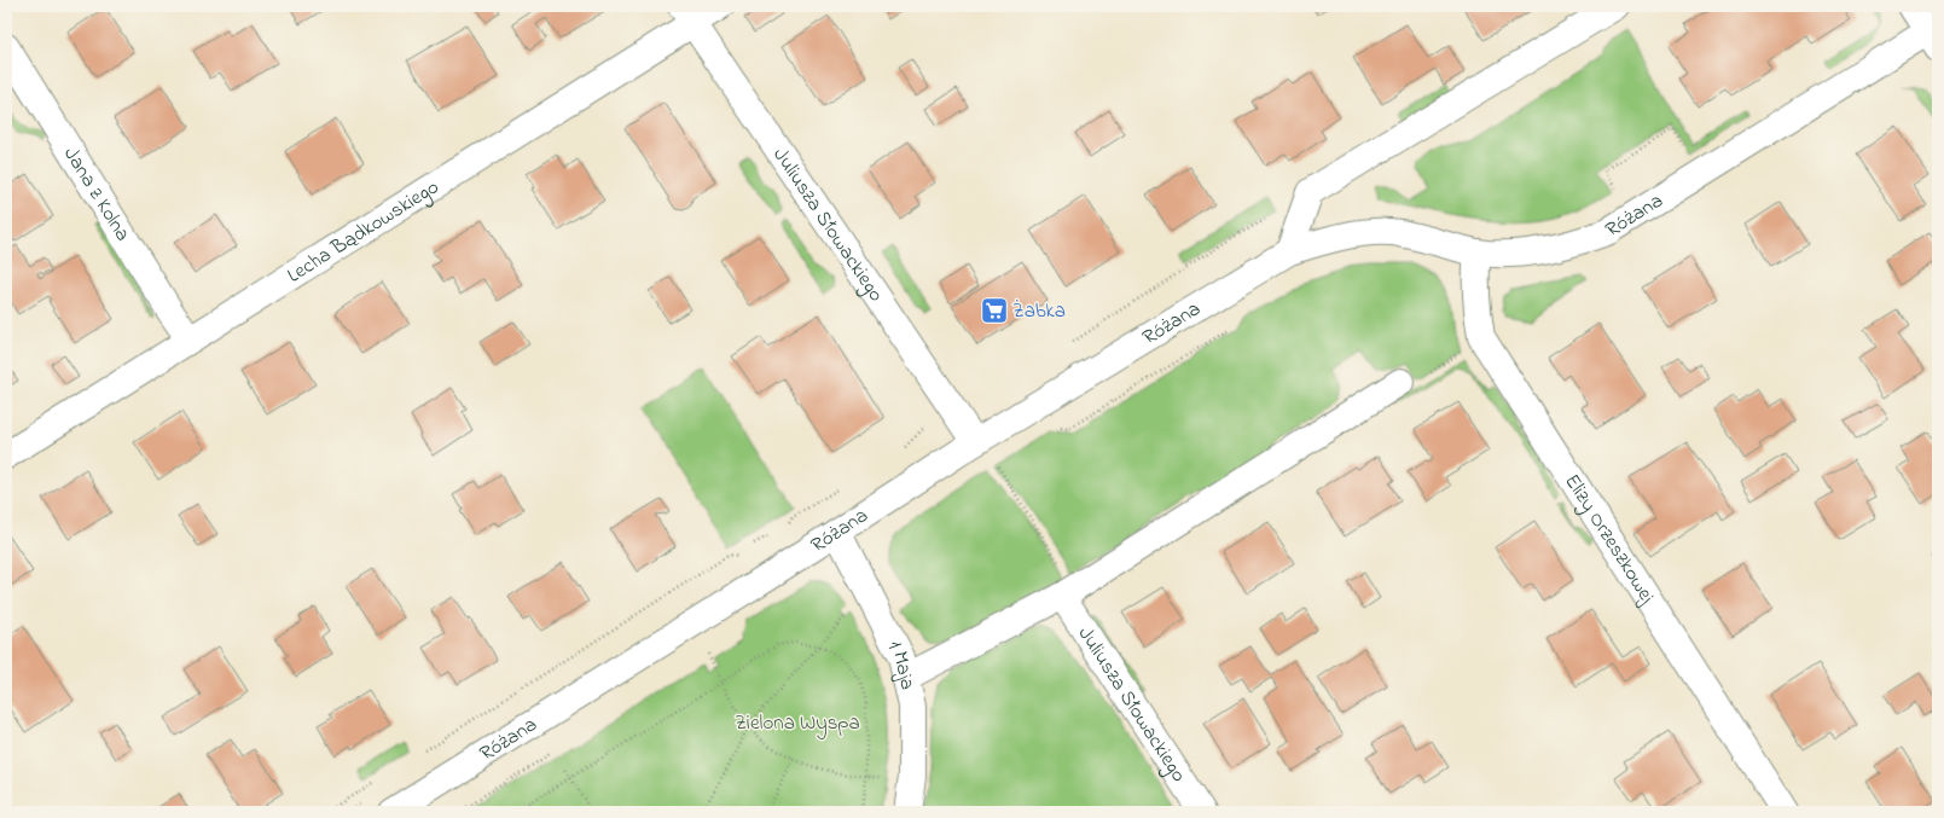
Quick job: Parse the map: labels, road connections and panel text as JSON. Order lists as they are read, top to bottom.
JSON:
{
  "streets": {
    "street": [
      "Jana z Kolna",
      "Różana",
      "Juliusza Słowackiego",
      "Lecha Bądkowskiego",
      "Elizy Orzeszkowej",
      "1 Maja"
    ]
  },
  "crossings": [
    ["Jana z Kolna", "Lecha Bądkowskiego"],
    ["Różana", "Juliusza Słowackiego"],
    ["Różana", "Elizy Orzeszkowej"],
    ["Różana", "1 Maja"],
    ["Juliusza Słowackiego", "Lecha Bądkowskiego"]
  ],
  "parks": ["Zielona Wyspa"],
  "places": {
    "supermarket": ["Żabka"]
  }
}
